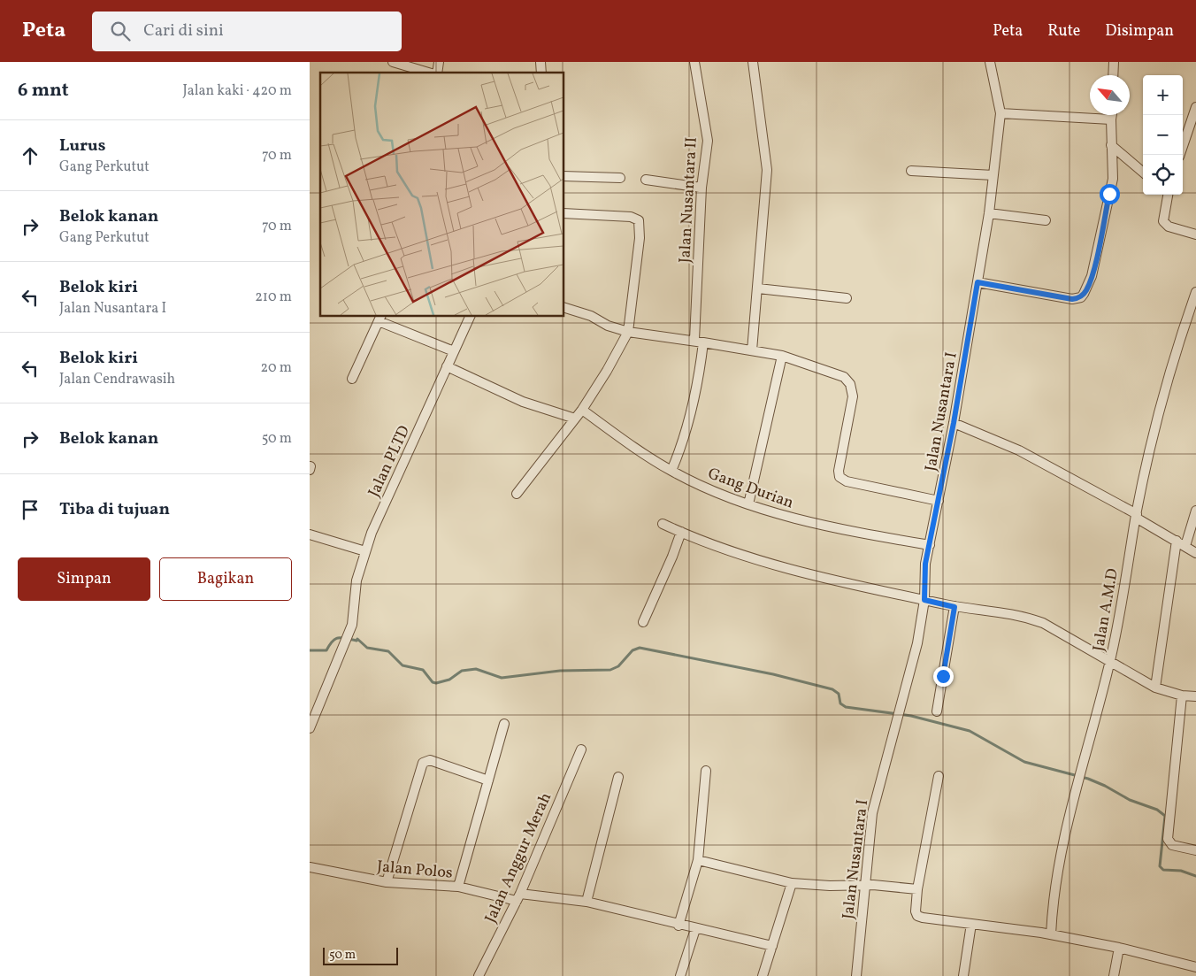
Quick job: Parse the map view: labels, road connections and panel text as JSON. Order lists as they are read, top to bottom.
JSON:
{
  "streets": {
    "street": [
      "Jalan Nusantara II",
      "Jalan Nusantara I",
      "Jalan PLTD",
      "Gang Durian",
      "Jalan A.M.D",
      "Jalan Anggur Merah",
      "Jalan Polos"
    ]
  },
  "crossings": [
    ["Jalan Nusantara II", "Gang Durian"],
    ["Jalan Nusantara I", "Gang Durian"],
    ["Jalan Anggur Merah", "Jalan Polos"]
  ],
  "scale_bar": "50 m",
  "north": "top left",
  "page": {
    "header": "Peta",
    "search": "Cari di sini",
    "nav": ["Peta", "Rute", "Disimpan"],
    "heading": ["6 mnt", "Jalan kaki · 420 m"],
    "map_buttons": ["+", "−"],
    "list": [
      ["Lurus", "Gang Perkutut", "70 m"],
      ["Belok kanan", "Gang Perkutut", "70 m"],
      ["Belok kiri", "Jalan Nusantara I", "210 m"],
      ["Belok kiri", "Jalan Cendrawasih", "20 m"],
      ["Belok kanan", "50 m"],
      "Tiba di tujuan"
    ],
    "buttons": ["Simpan", "Bagikan"],
    "scale": "50 m"
  }
}
